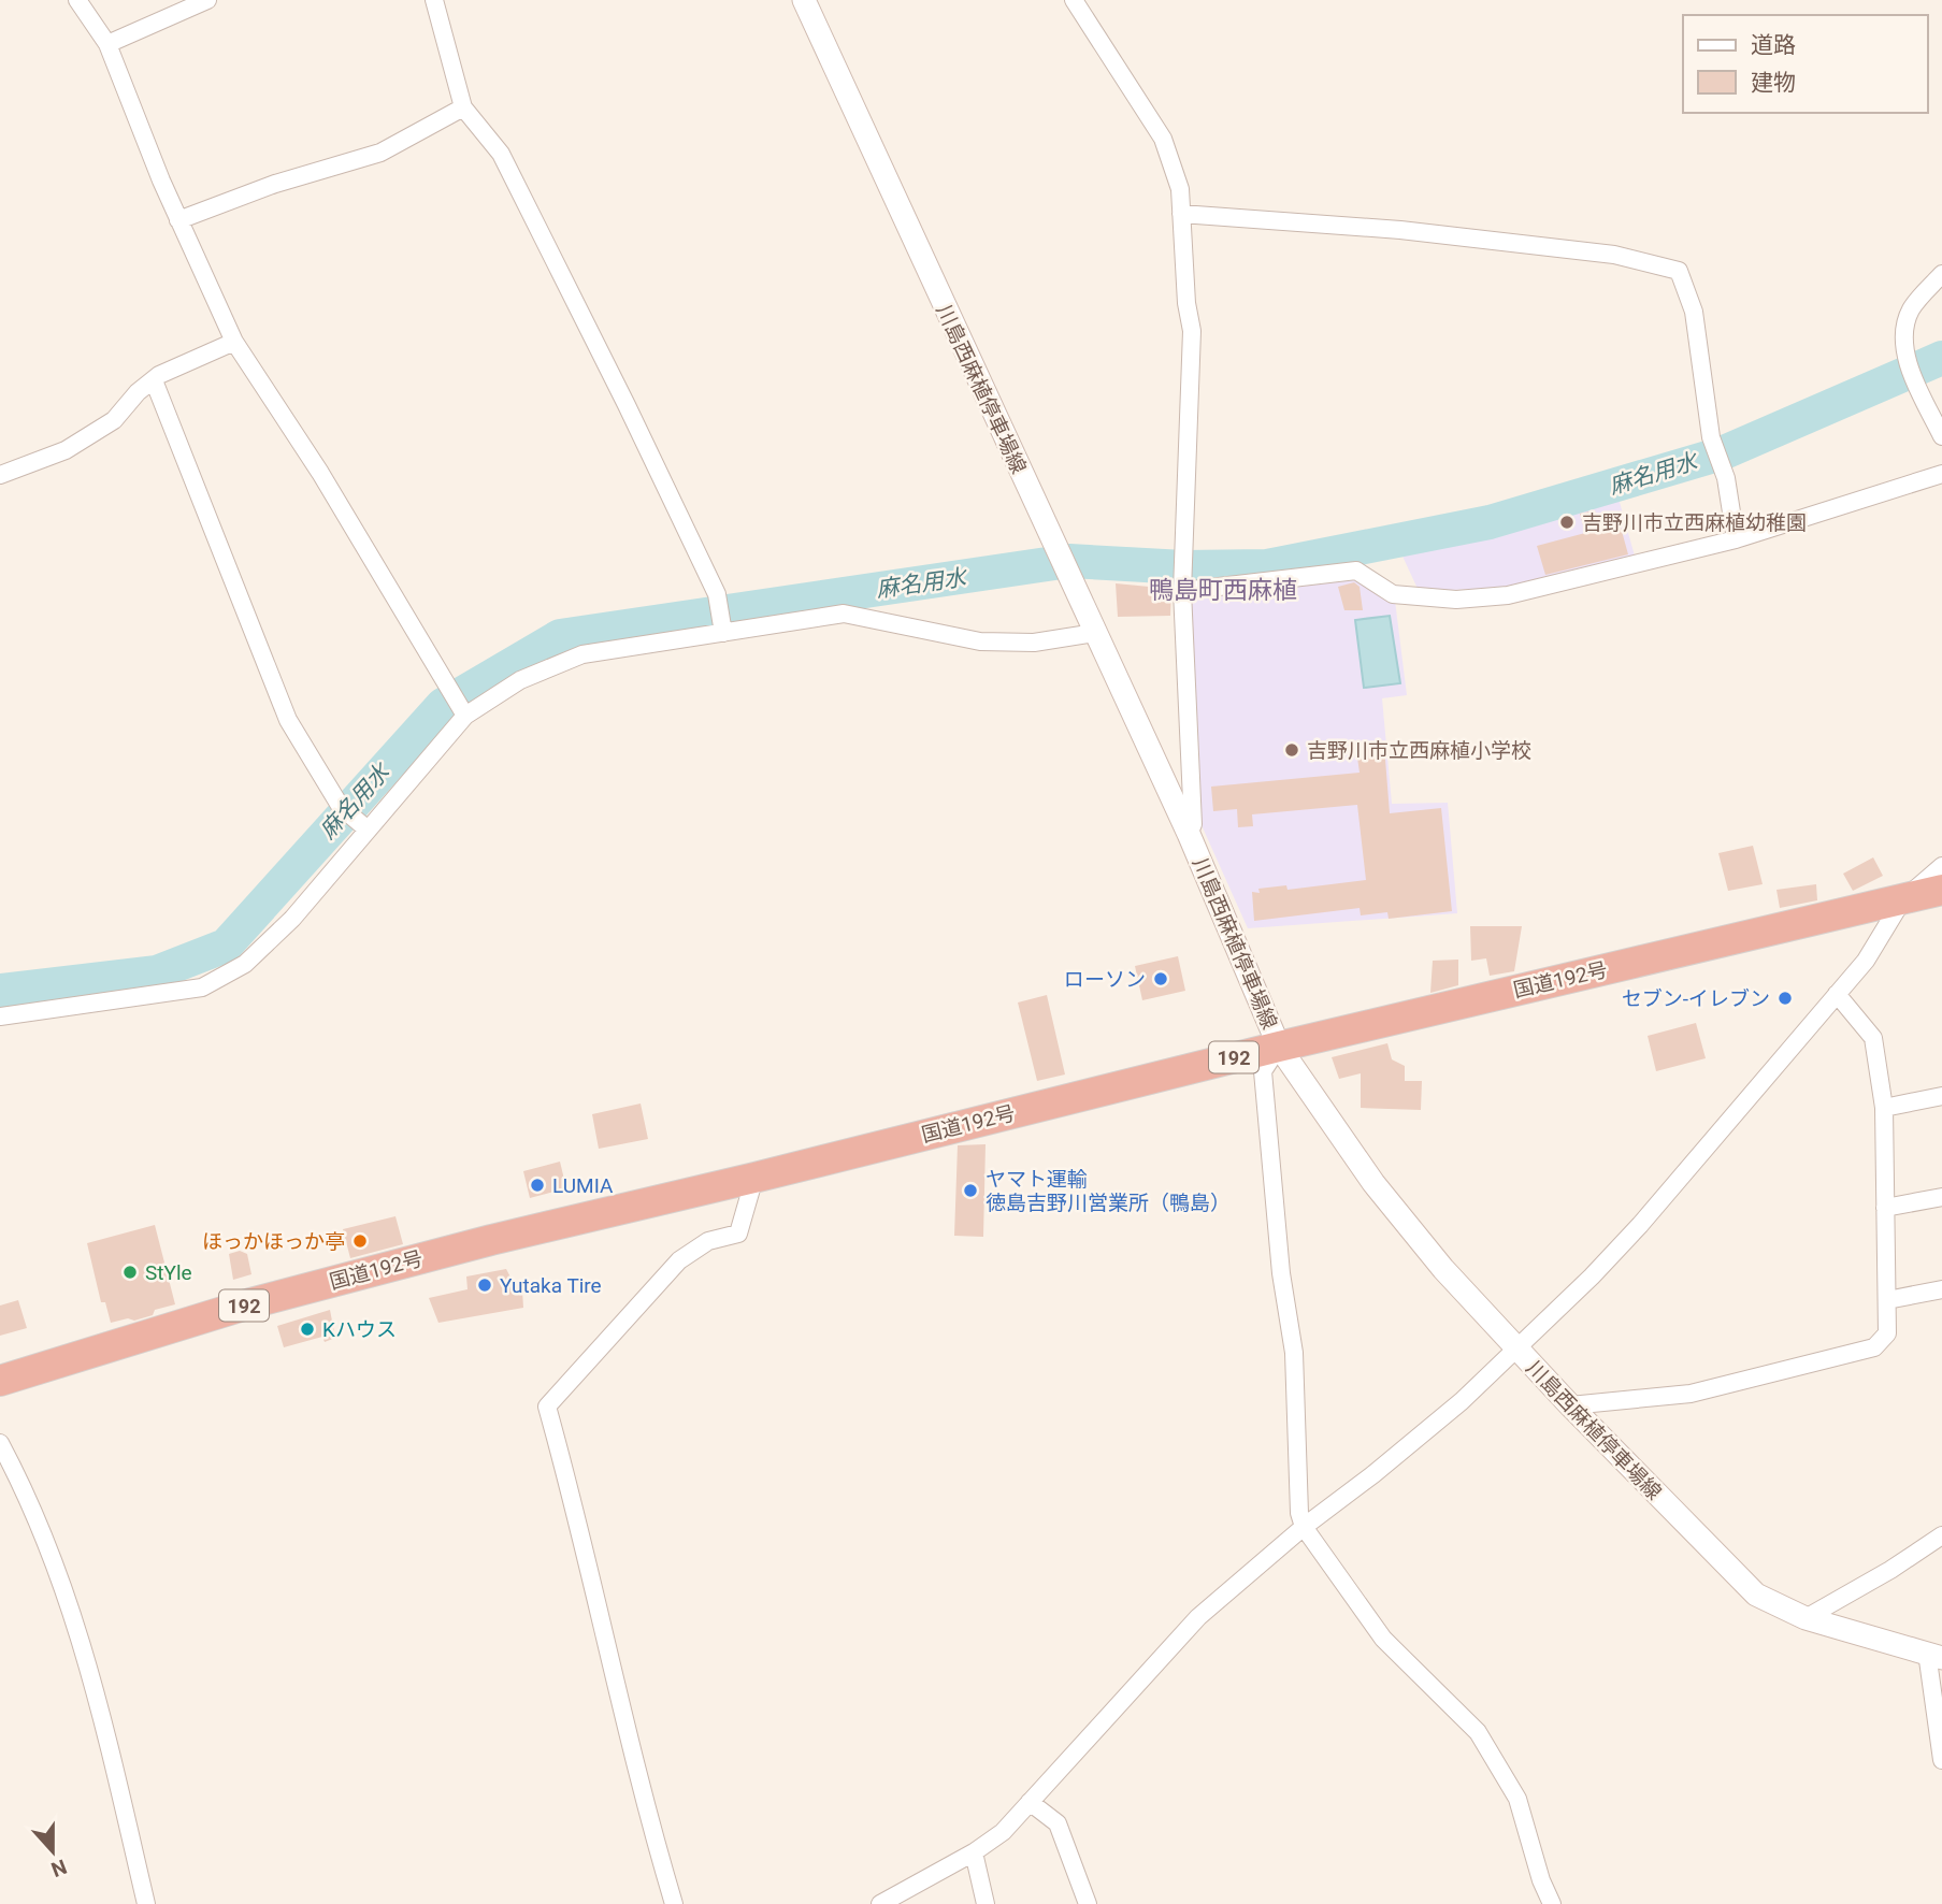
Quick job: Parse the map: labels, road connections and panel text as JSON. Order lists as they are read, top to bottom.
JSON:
{
  "streets": {
    "highway": ["国道192号", "192"],
    "main road": ["川島西麻植停車場線"]
  },
  "crossings": [
    ["川島西麻植停車場線", "国道192号"]
  ],
  "districts": ["鴨島町西麻植"],
  "water": ["麻名用水"],
  "places": [
    "吉野川市立西麻植幼稚園",
    "吉野川市立西麻植小学校",
    "ローソン",
    "セブン-イレブン",
    "LUMIA",
    "ヤマト運輸 徳島吉野川営業所（鴨島）",
    "ほっかほっか亭",
    "StYle",
    "Yutaka Tire",
    "Kハウス"
  ],
  "legend": ["道路", "建物"],
  "north": "bottom"
}
